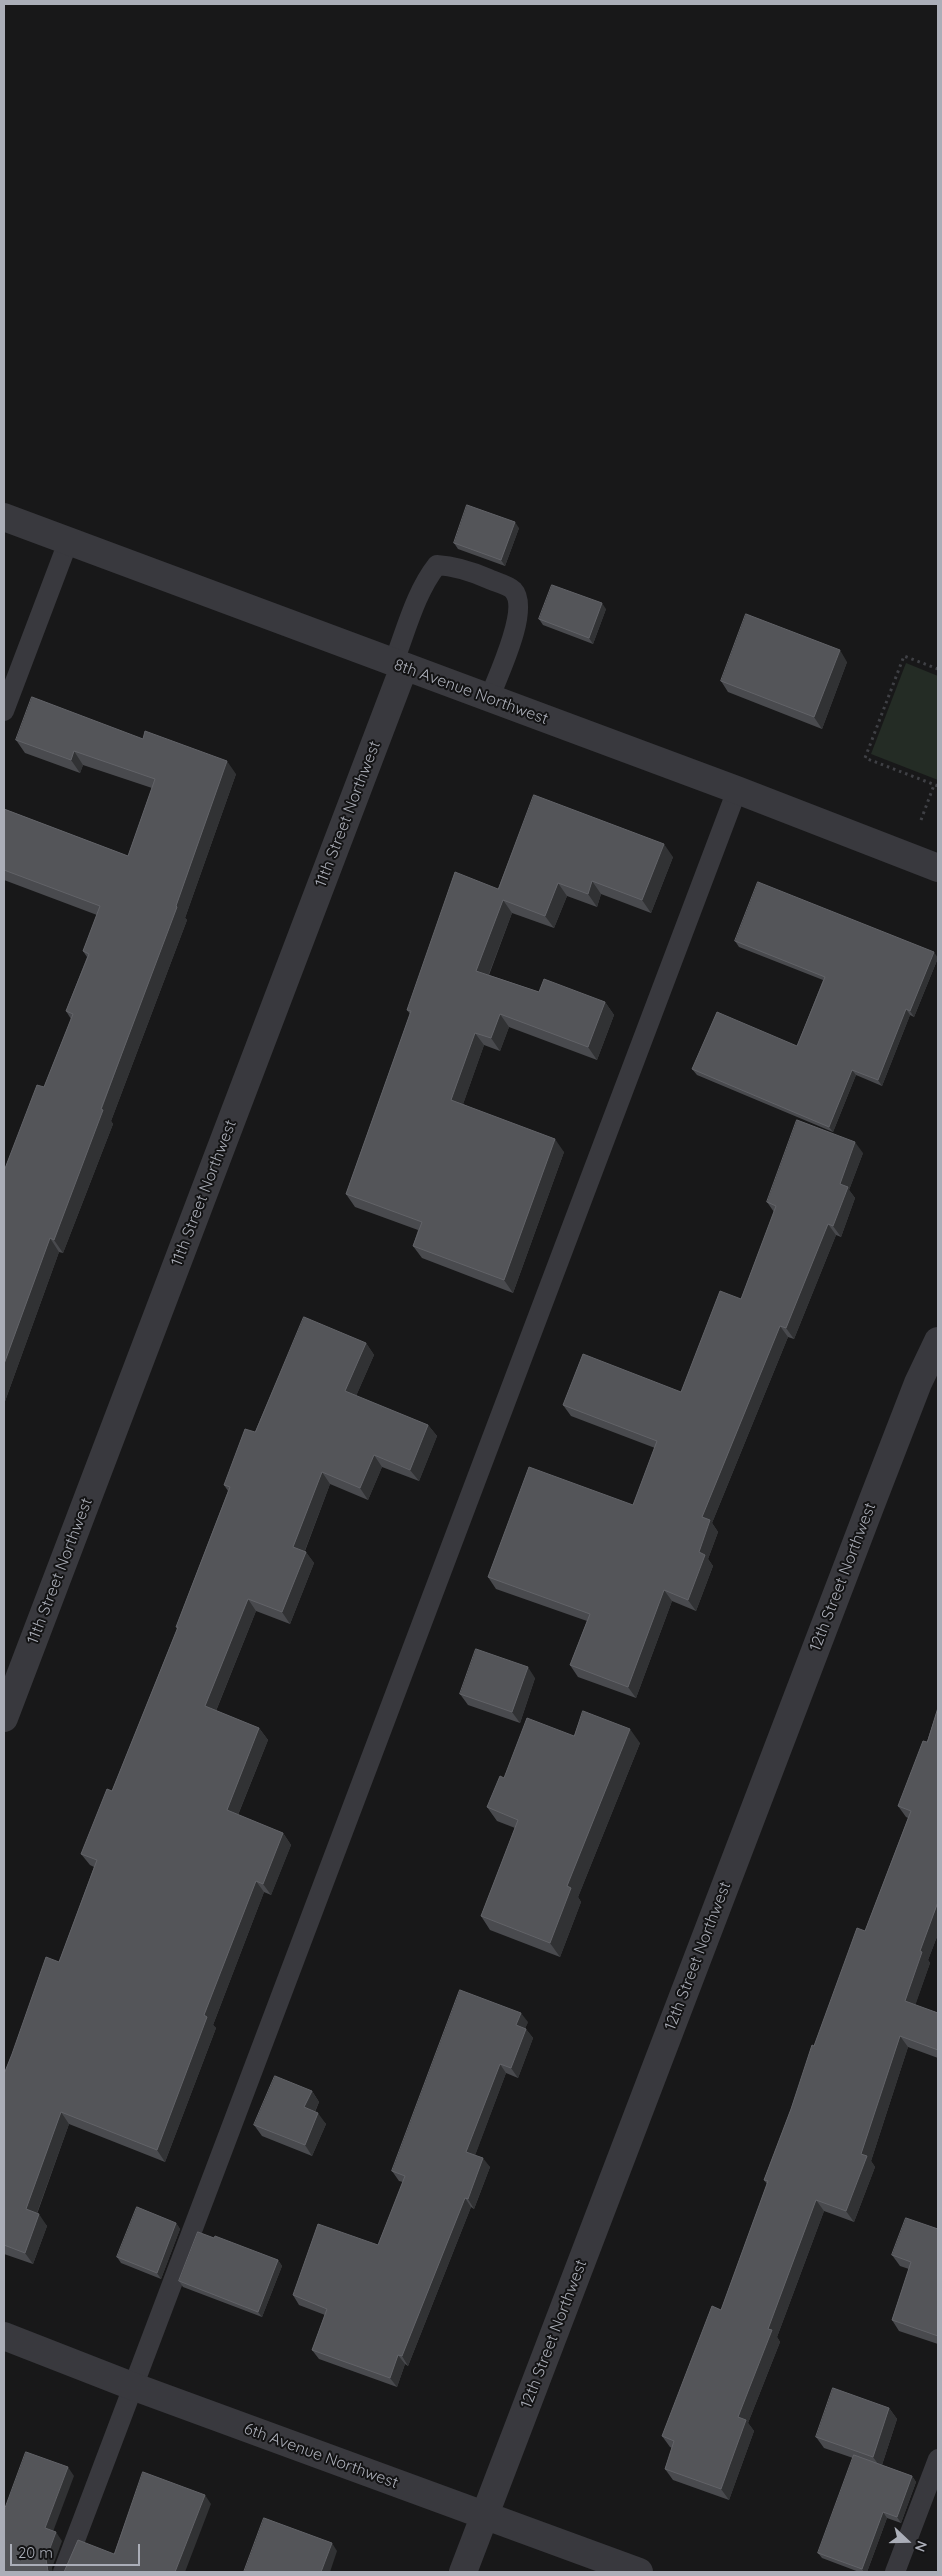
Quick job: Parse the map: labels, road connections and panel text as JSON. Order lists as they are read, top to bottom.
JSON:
{
  "streets": {
    "street": [
      "8th Avenue Northwest",
      "11th Street Northwest",
      "12th Street Northwest",
      "6th Avenue Northwest"
    ]
  },
  "crossings": [
    ["8th Avenue Northwest", "11th Street Northwest"],
    ["12th Street Northwest", "6th Avenue Northwest"]
  ],
  "scale_bar": "20 m",
  "north": "right"
}
